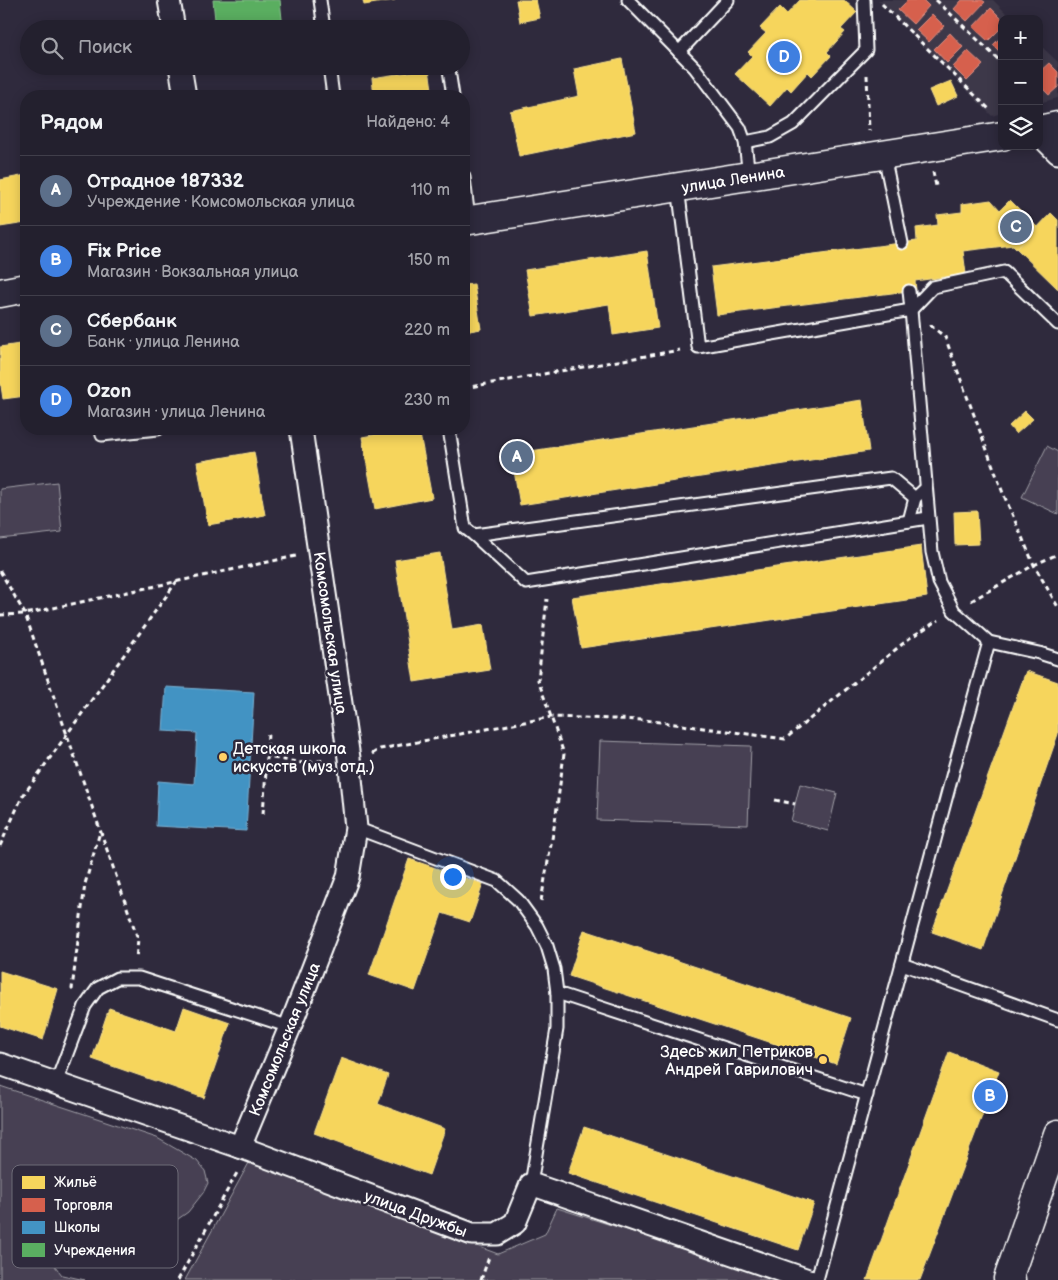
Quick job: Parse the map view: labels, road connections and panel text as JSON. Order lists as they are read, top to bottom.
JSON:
{
  "streets": {
    "street": ["улица Ленина", "Комсомольская улица", "улица Дружбы"]
  },
  "crossings": [
    ["Комсомольская улица", "улица Дружбы"]
  ],
  "places": ["Детская школа искусств (муз. отд.)", "Здесь жил Петриков Андрей Гаврилович"],
  "legend": [
    "Жильё",
    "Торговля",
    "Школы",
    "Учреждения"
  ],
  "page": {
    "map_buttons": ["+", "−"],
    "search": "Поиск",
    "pins": [
      "D",
      "C",
      "A",
      "B"
    ],
    "heading": ["Рядом", "Найдено: 4"],
    "list": [
      {
        "mark": "A",
        "name": "Отрадное 187332",
        "note": "Учреждение · Комсомольская улица",
        "value": "110 m"
      },
      {
        "mark": "B",
        "name": "Fix Price",
        "note": "Магазин · Вокзальная улица",
        "value": "150 m"
      },
      {
        "mark": "C",
        "name": "Сбербанк",
        "note": "Банк · улица Ленина",
        "value": "220 m"
      },
      {
        "mark": "D",
        "name": "Ozon",
        "note": "Магазин · улица Ленина",
        "value": "230 m"
      }
    ]
  }
}
